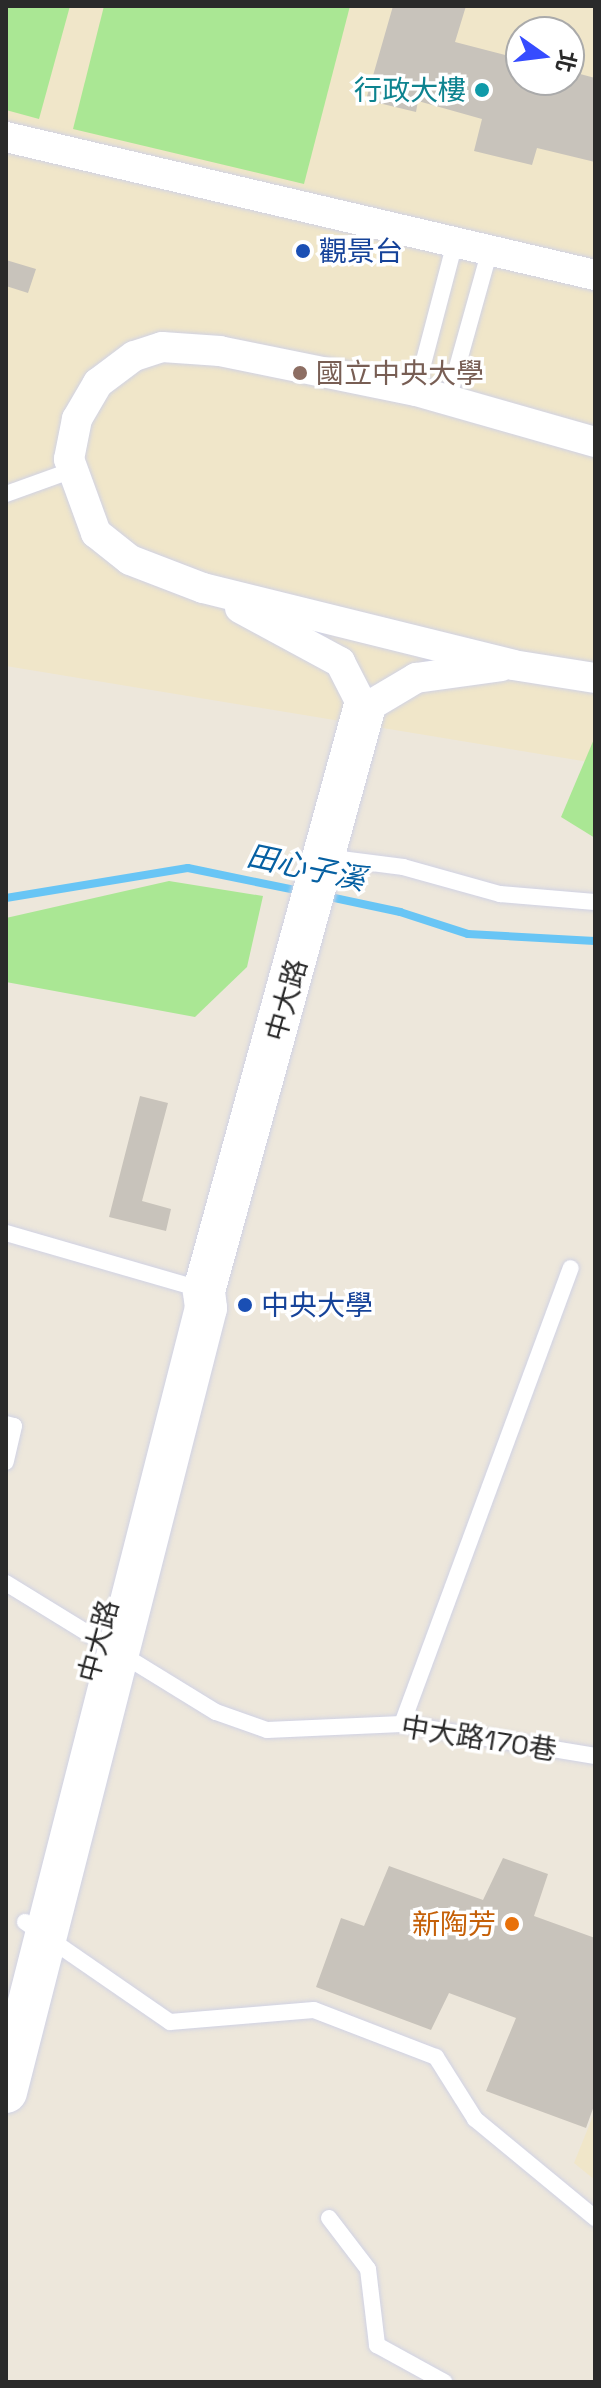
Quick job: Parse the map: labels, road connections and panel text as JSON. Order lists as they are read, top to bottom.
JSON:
{
  "streets": {
    "street": ["中大路"],
    "lane": ["中大路170巷"]
  },
  "crossings": [
    ["中大路", "中大路170巷"]
  ],
  "water": ["田心子溪"],
  "places": [
    "行政大樓",
    "觀景台",
    "國立中央大學",
    "中央大學",
    "新陶芳"
  ],
  "north": "right"
}
